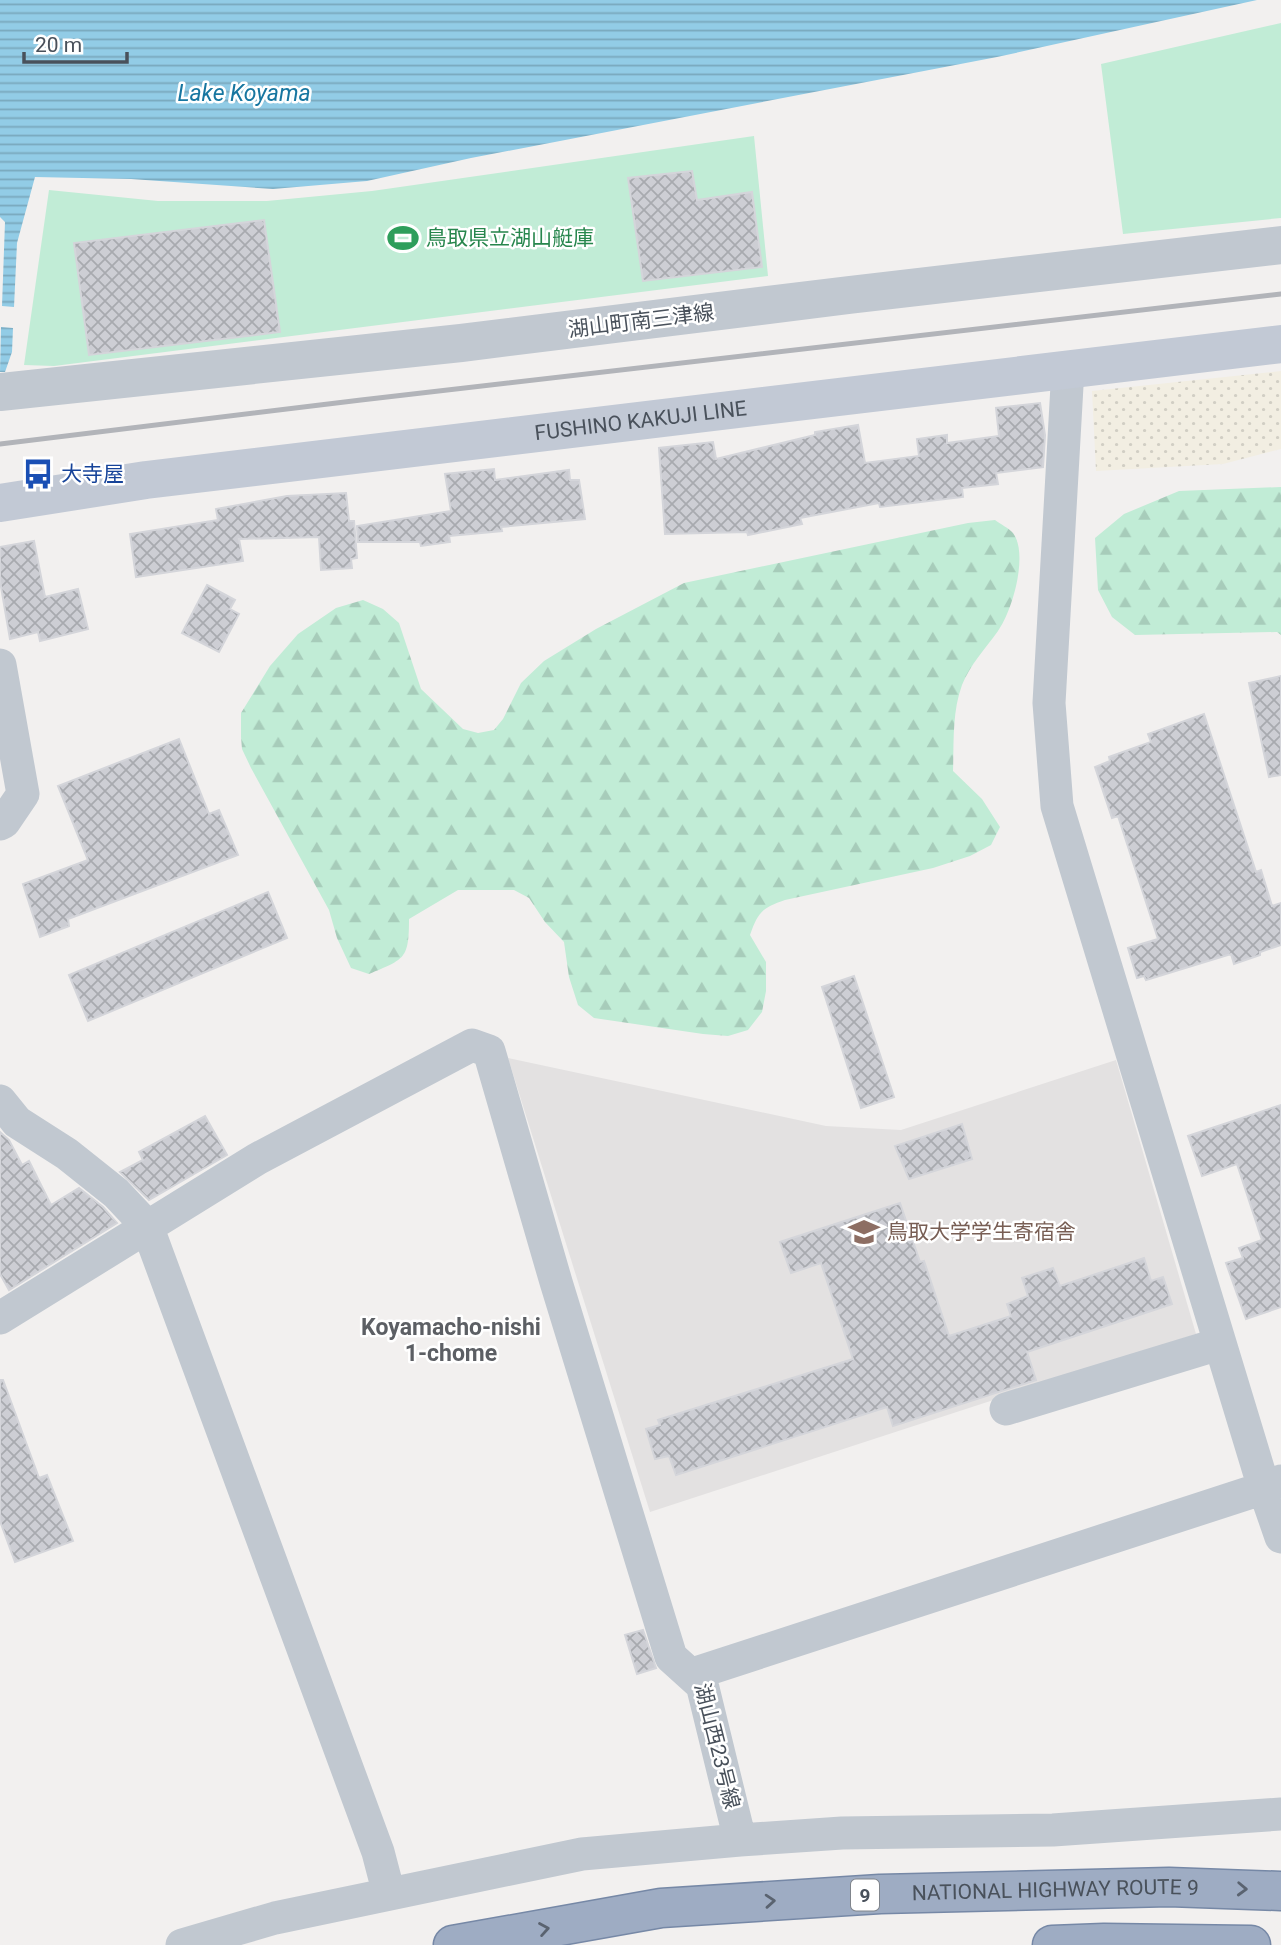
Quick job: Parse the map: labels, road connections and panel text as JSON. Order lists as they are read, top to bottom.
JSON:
{
  "streets": {
    "highway": ["NATIONAL HIGHWAY ROUTE 9", "9"],
    "main road": ["FUSHINO KAKUJI LINE"],
    "street": ["湖山町南三津線", "湖山西23号線"]
  },
  "one_way": ["NATIONAL HIGHWAY ROUTE 9"],
  "districts": ["Koyamacho-nishi 1-chome"],
  "water": ["Lake Koyama"],
  "places": {
    "sports": ["鳥取県立湖山艇庫"],
    "bus stop": ["大寺屋"],
    "school or university": ["鳥取大学学生寄宿舎"]
  },
  "scale_bar": "20 m"
}
